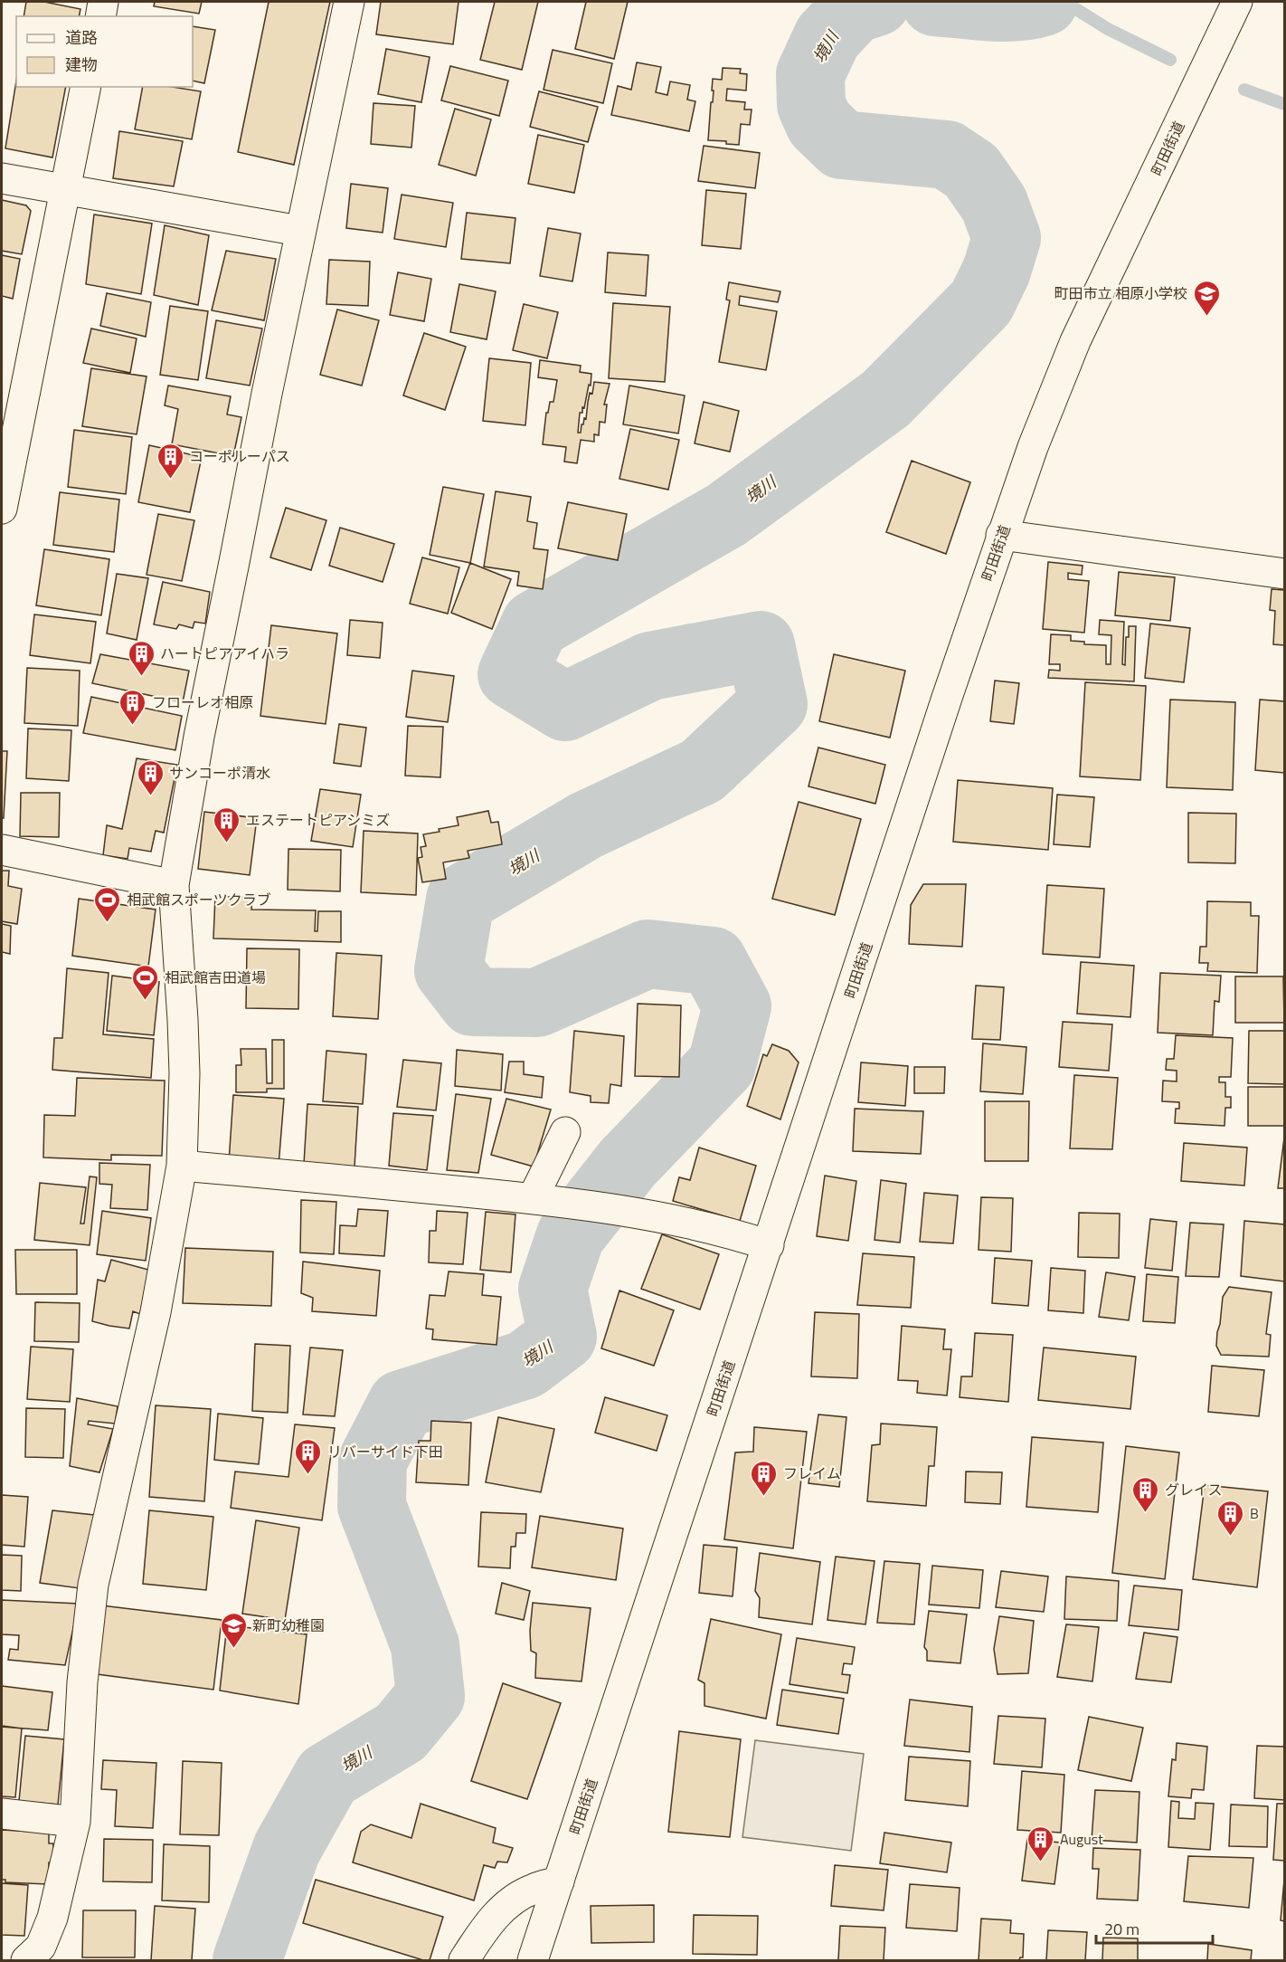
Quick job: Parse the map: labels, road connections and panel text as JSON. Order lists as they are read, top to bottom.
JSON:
{
  "streets": {
    "street": ["町田街道"]
  },
  "water": ["境川"],
  "places": {
    "school or university": ["町田市立 相原小学校", "新町幼稚園"],
    "building": [
      "コーポルーパス",
      "ハートピアアイハラ",
      "フローレオ相原",
      "サンコーポ清水",
      "エステートピアシミズ",
      "リバーサイド下田",
      "フレイム",
      "グレイス",
      "B",
      "August"
    ],
    "sports": ["相武館スポーツクラブ", "相武館吉田道場"]
  },
  "legend": ["道路", "建物"],
  "scale_bar": "20 m"
}
